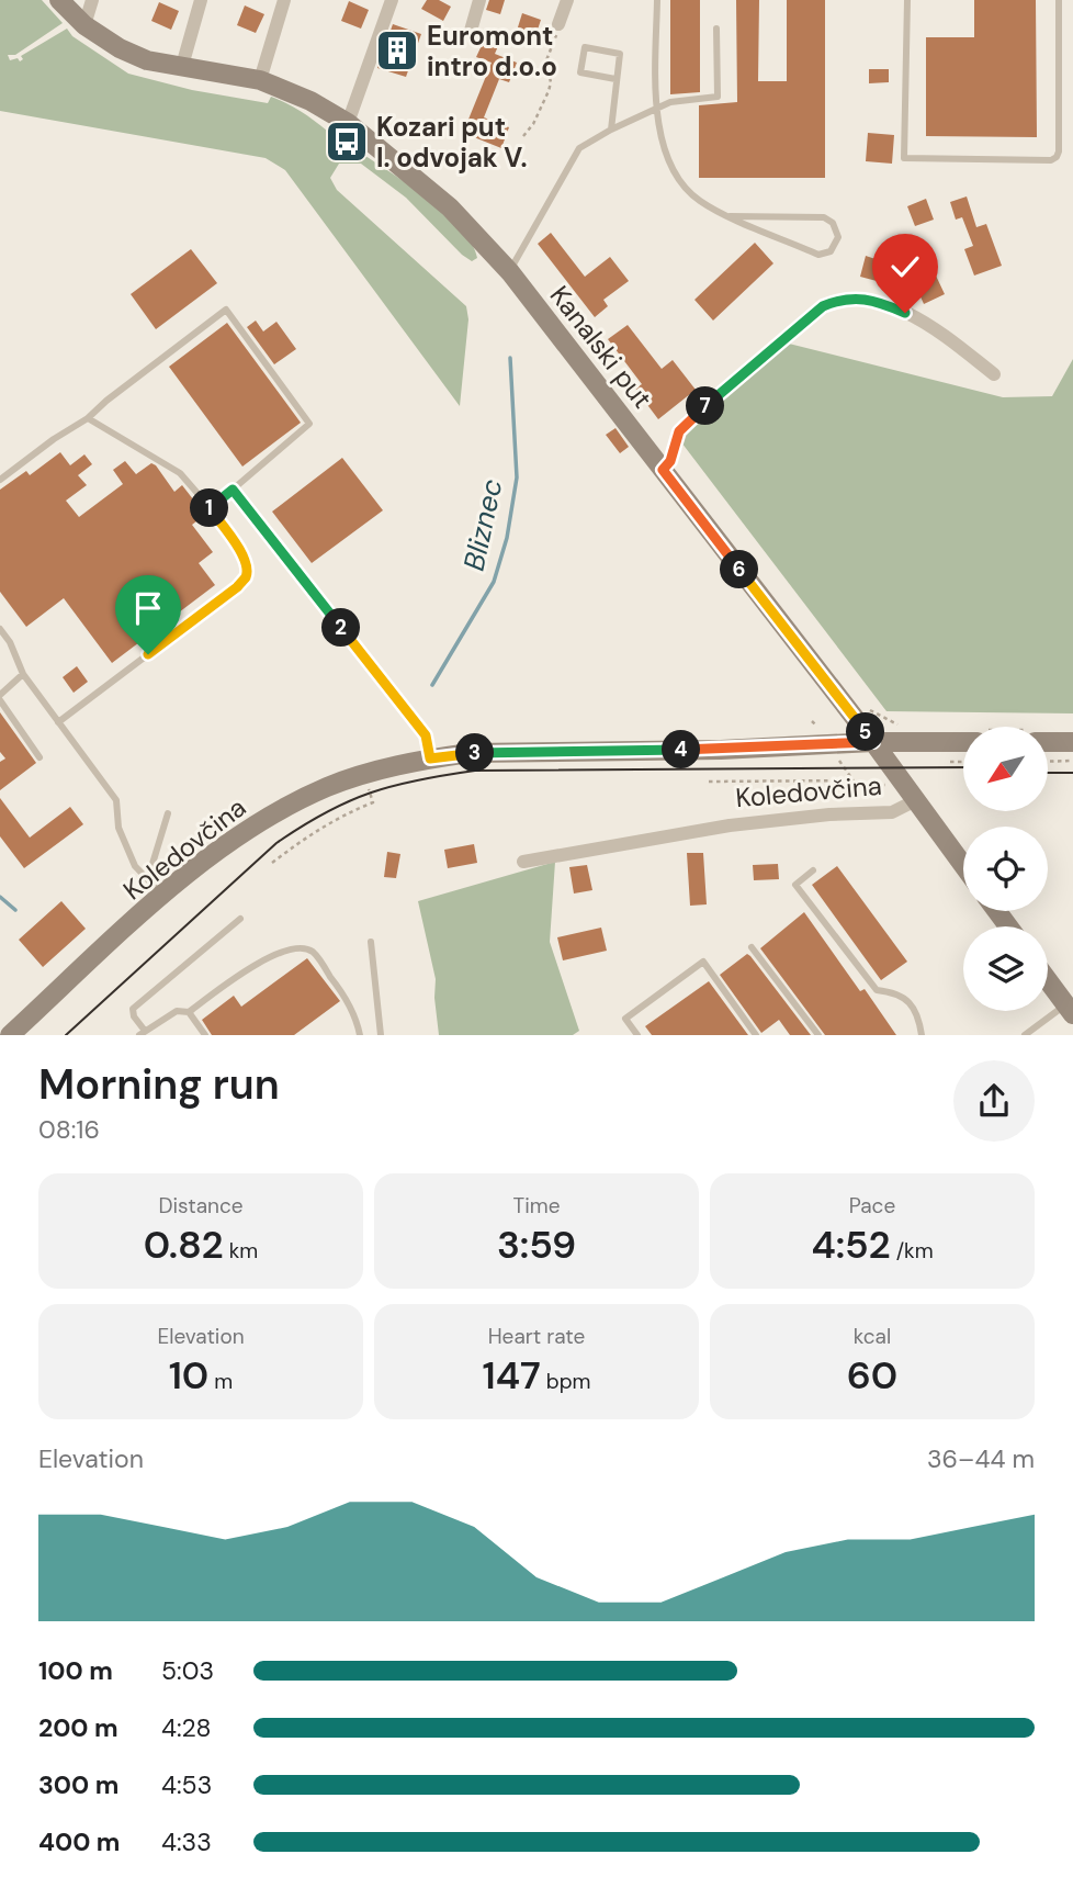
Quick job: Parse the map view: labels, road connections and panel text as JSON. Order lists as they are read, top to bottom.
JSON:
{
  "streets": {
    "street": ["Kanalski put", "Koledovčina"]
  },
  "crossings": [
    ["Kanalski put", "Koledovčina"]
  ],
  "water": ["Bliznec"],
  "places": {
    "building": ["Euromont intro d.o.o"],
    "bus stop": ["Kozari put I. odvojak V."]
  },
  "north": "bottom left",
  "page": {
    "pins": [
      "7",
      "1",
      "6",
      "2",
      "5",
      "4",
      "3"
    ],
    "heading": ["Morning run", "08:16"],
    "stats": [
      ["Distance", "0.82 km"],
      ["Time", "3:59"],
      ["Pace", "4:52 /km"],
      ["Elevation", "10 m"],
      ["Heart rate", "147 bpm"],
      ["kcal", "60"]
    ],
    "chart": ["Elevation", "36–44 m"],
    "list": [
      {
        "name": "100 m",
        "note": "5:03"
      },
      {
        "name": "200 m",
        "note": "4:28"
      },
      {
        "name": "300 m",
        "note": "4:53"
      },
      {
        "name": "400 m",
        "note": "4:33"
      }
    ]
  }
}
